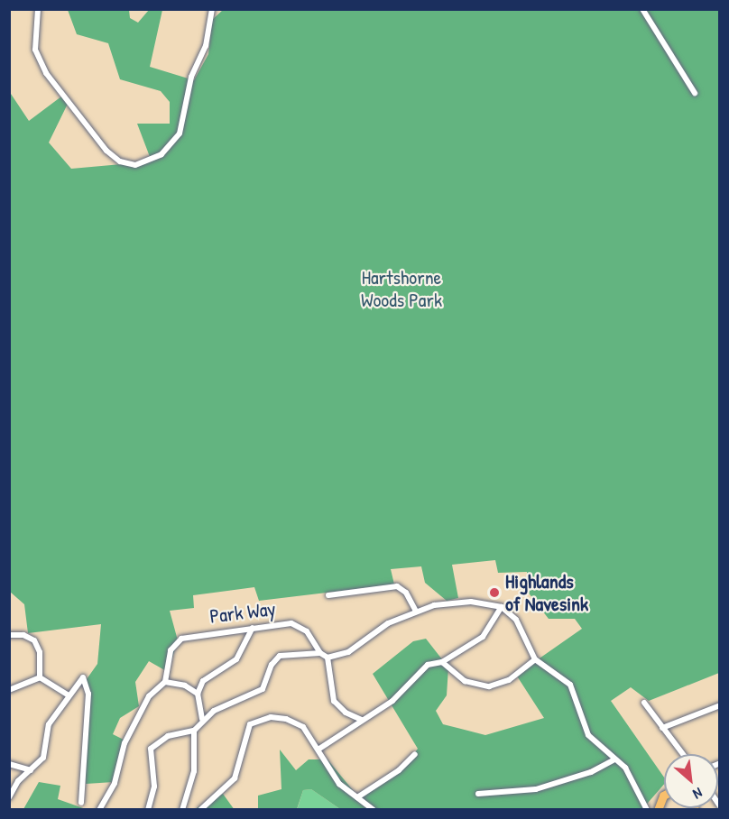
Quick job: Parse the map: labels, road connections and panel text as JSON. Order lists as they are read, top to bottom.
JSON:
{
  "streets": {
    "street": ["Park Way"]
  },
  "parks": ["Hartshorne Woods Park"],
  "places": ["Highlands of Navesink"],
  "north": "bottom right"
}
